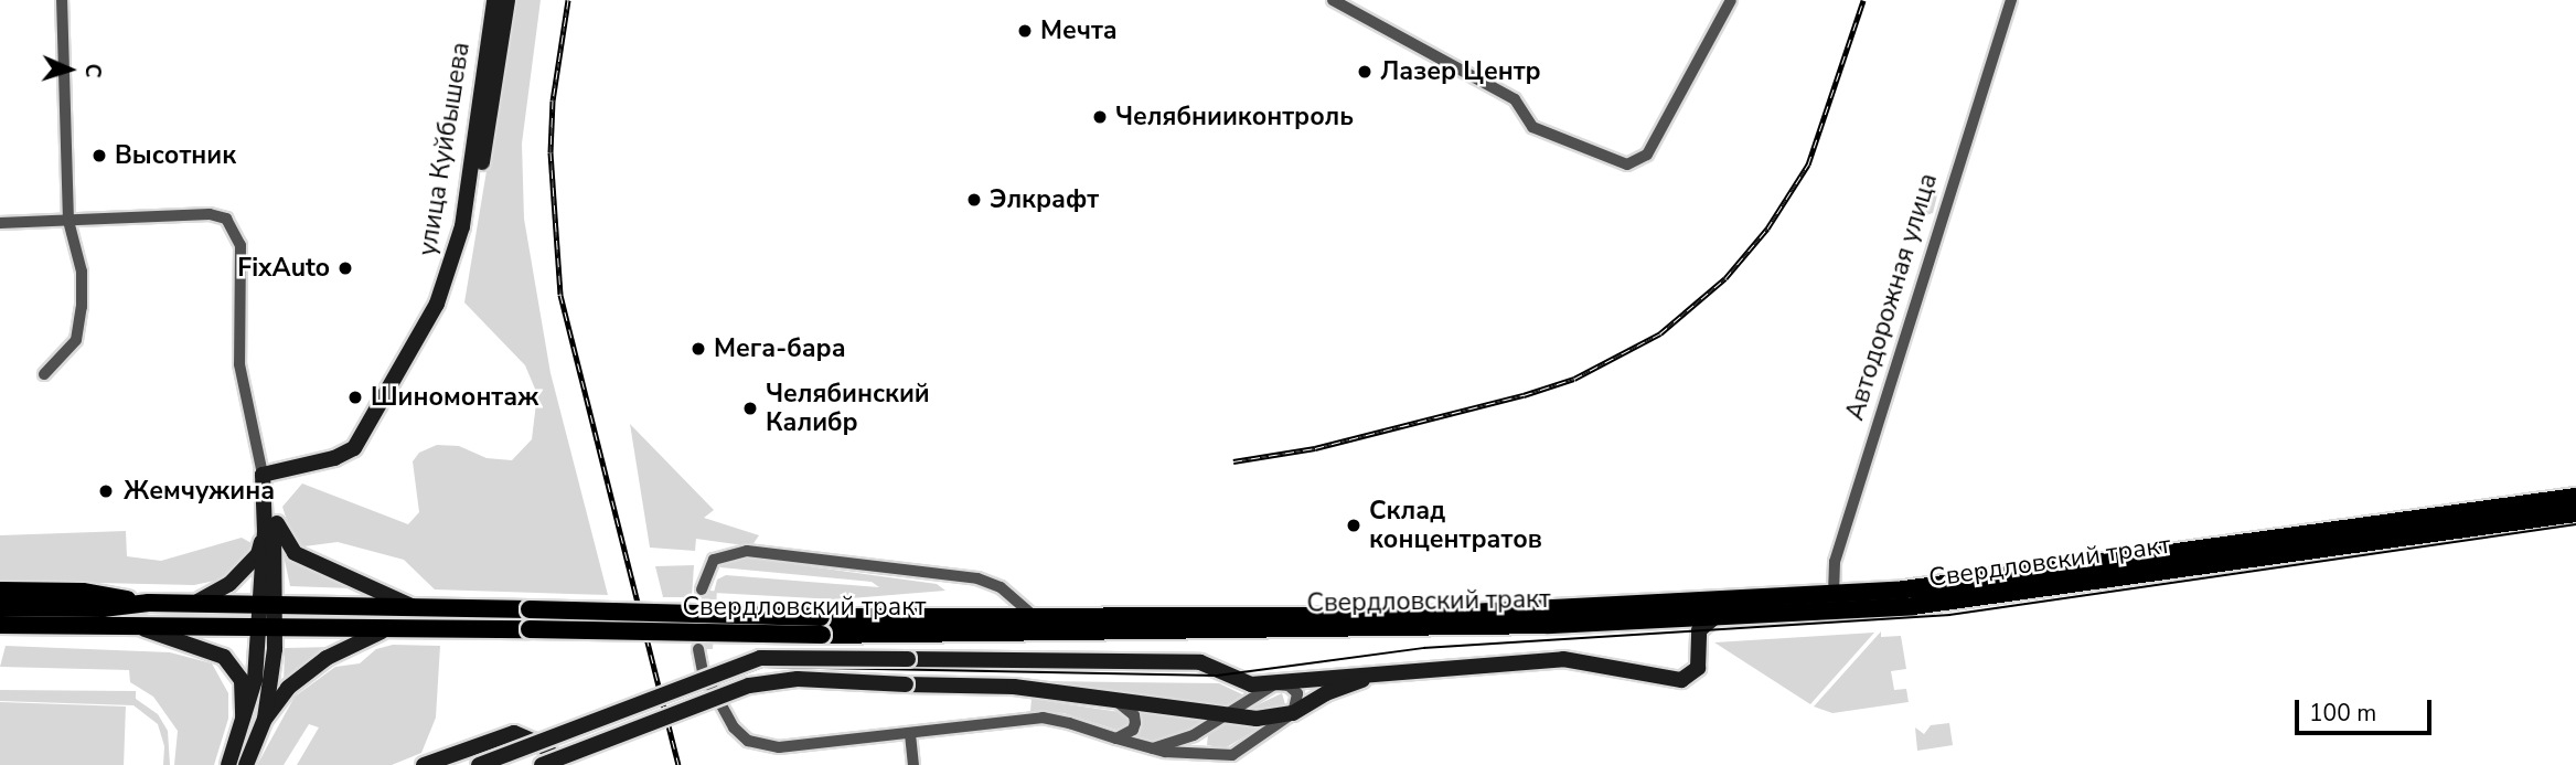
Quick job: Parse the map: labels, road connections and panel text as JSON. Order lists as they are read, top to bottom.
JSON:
{
  "streets": {
    "main road": ["улица Куйбышева", "Свердловский тракт"],
    "street": ["Автодорожная улица"]
  },
  "crossings": [
    ["Автодорожная улица", "Свердловский тракт"]
  ],
  "places": [
    "Мечта",
    "Лазер Центр",
    "Челябнииконтроль",
    "Высотник",
    "Элкрафт",
    "FixAuto",
    "Мега-бара",
    "Шиномонтаж",
    "Челябинский Калибр",
    "Жемчужина",
    "Склад концентратов"
  ],
  "scale_bar": "100 m",
  "north": "right"
}
